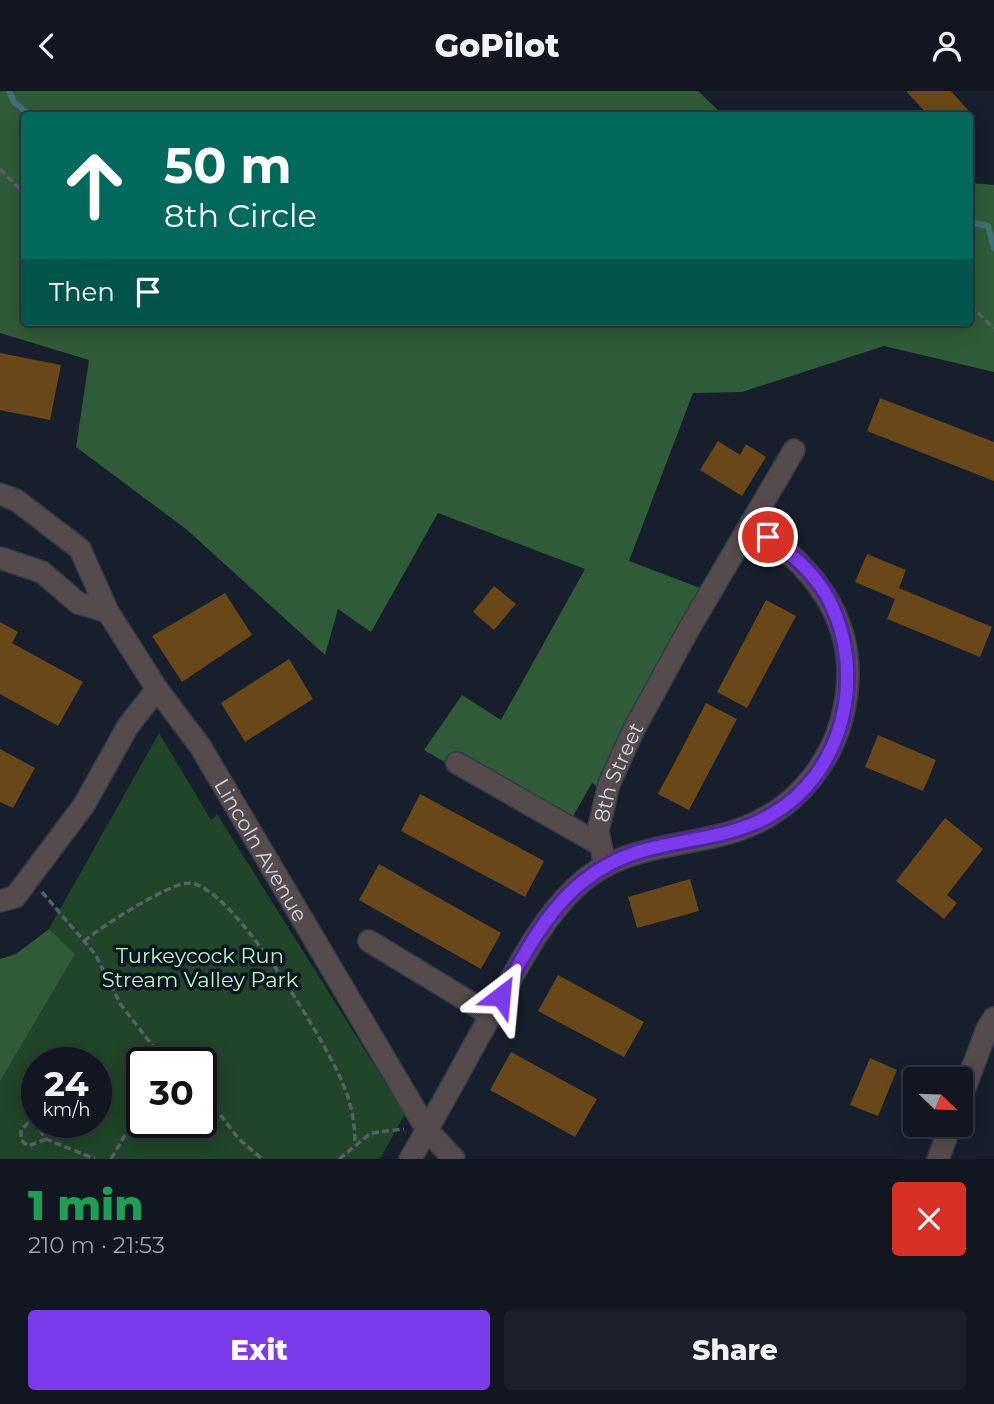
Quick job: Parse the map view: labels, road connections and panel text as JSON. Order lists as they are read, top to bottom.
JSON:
{
  "streets": {
    "street": ["8th Street", "Lincoln Avenue"]
  },
  "parks": ["Turkeycock Run Stream Valley Park"],
  "north": "bottom right",
  "page": {
    "header": "GoPilot",
    "turn": ["50 m", "8th Circle"],
    "then": "Then",
    "speed": "24 km/h",
    "limit": "30",
    "heading": ["1 min", "210 m · 21:53"],
    "buttons": ["Exit", "Share"]
  }
}
